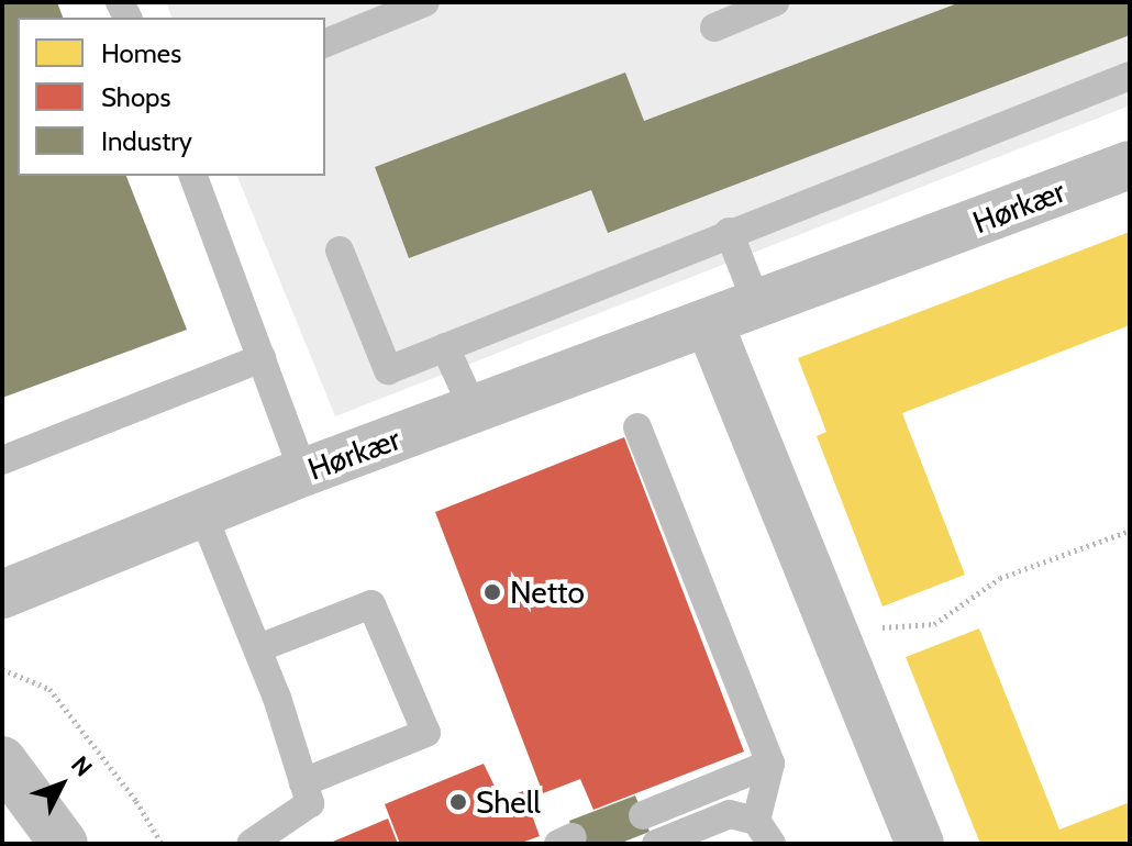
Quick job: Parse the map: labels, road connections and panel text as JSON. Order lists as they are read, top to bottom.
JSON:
{
  "streets": {
    "street": ["Hørkær"]
  },
  "places": ["Netto", "Shell"],
  "legend": ["Homes", "Shops", "Industry"],
  "north": "top right"
}
